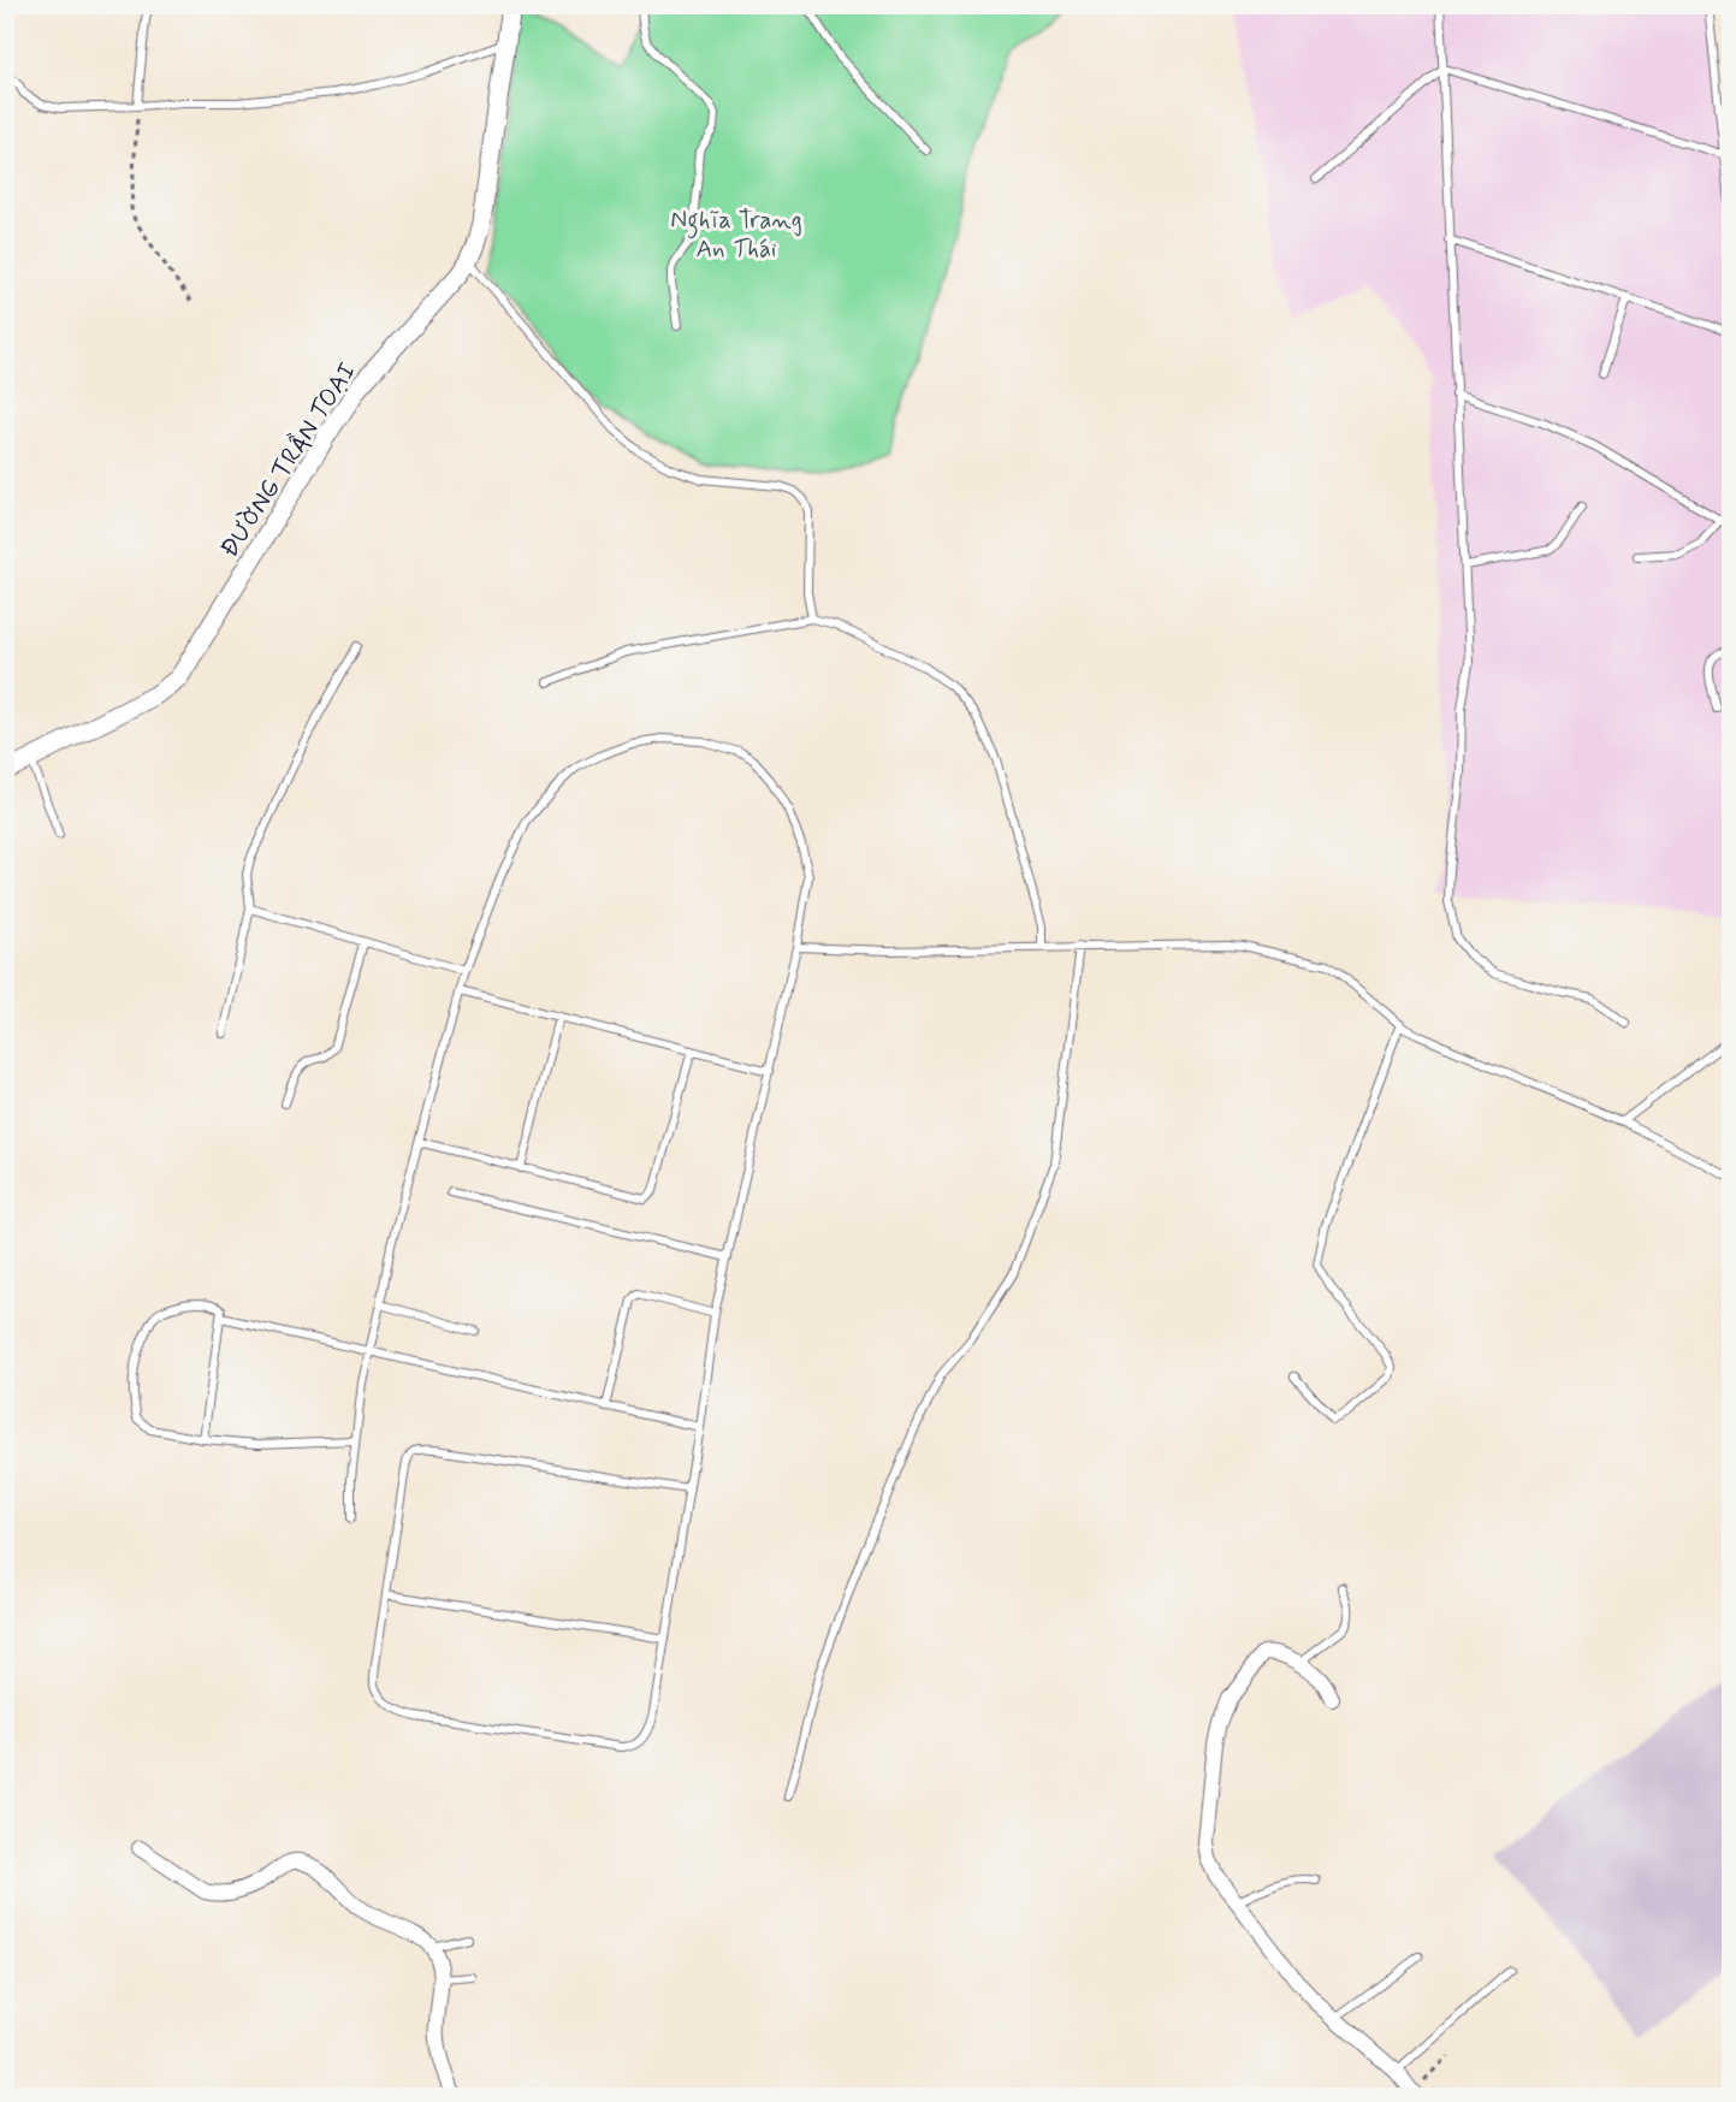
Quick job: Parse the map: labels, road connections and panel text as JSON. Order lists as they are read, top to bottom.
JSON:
{
  "streets": {
    "street": ["ĐƯỜNG TRẦN TOẠI"]
  },
  "parks": ["Nghĩa Trang An Thái"]
}
